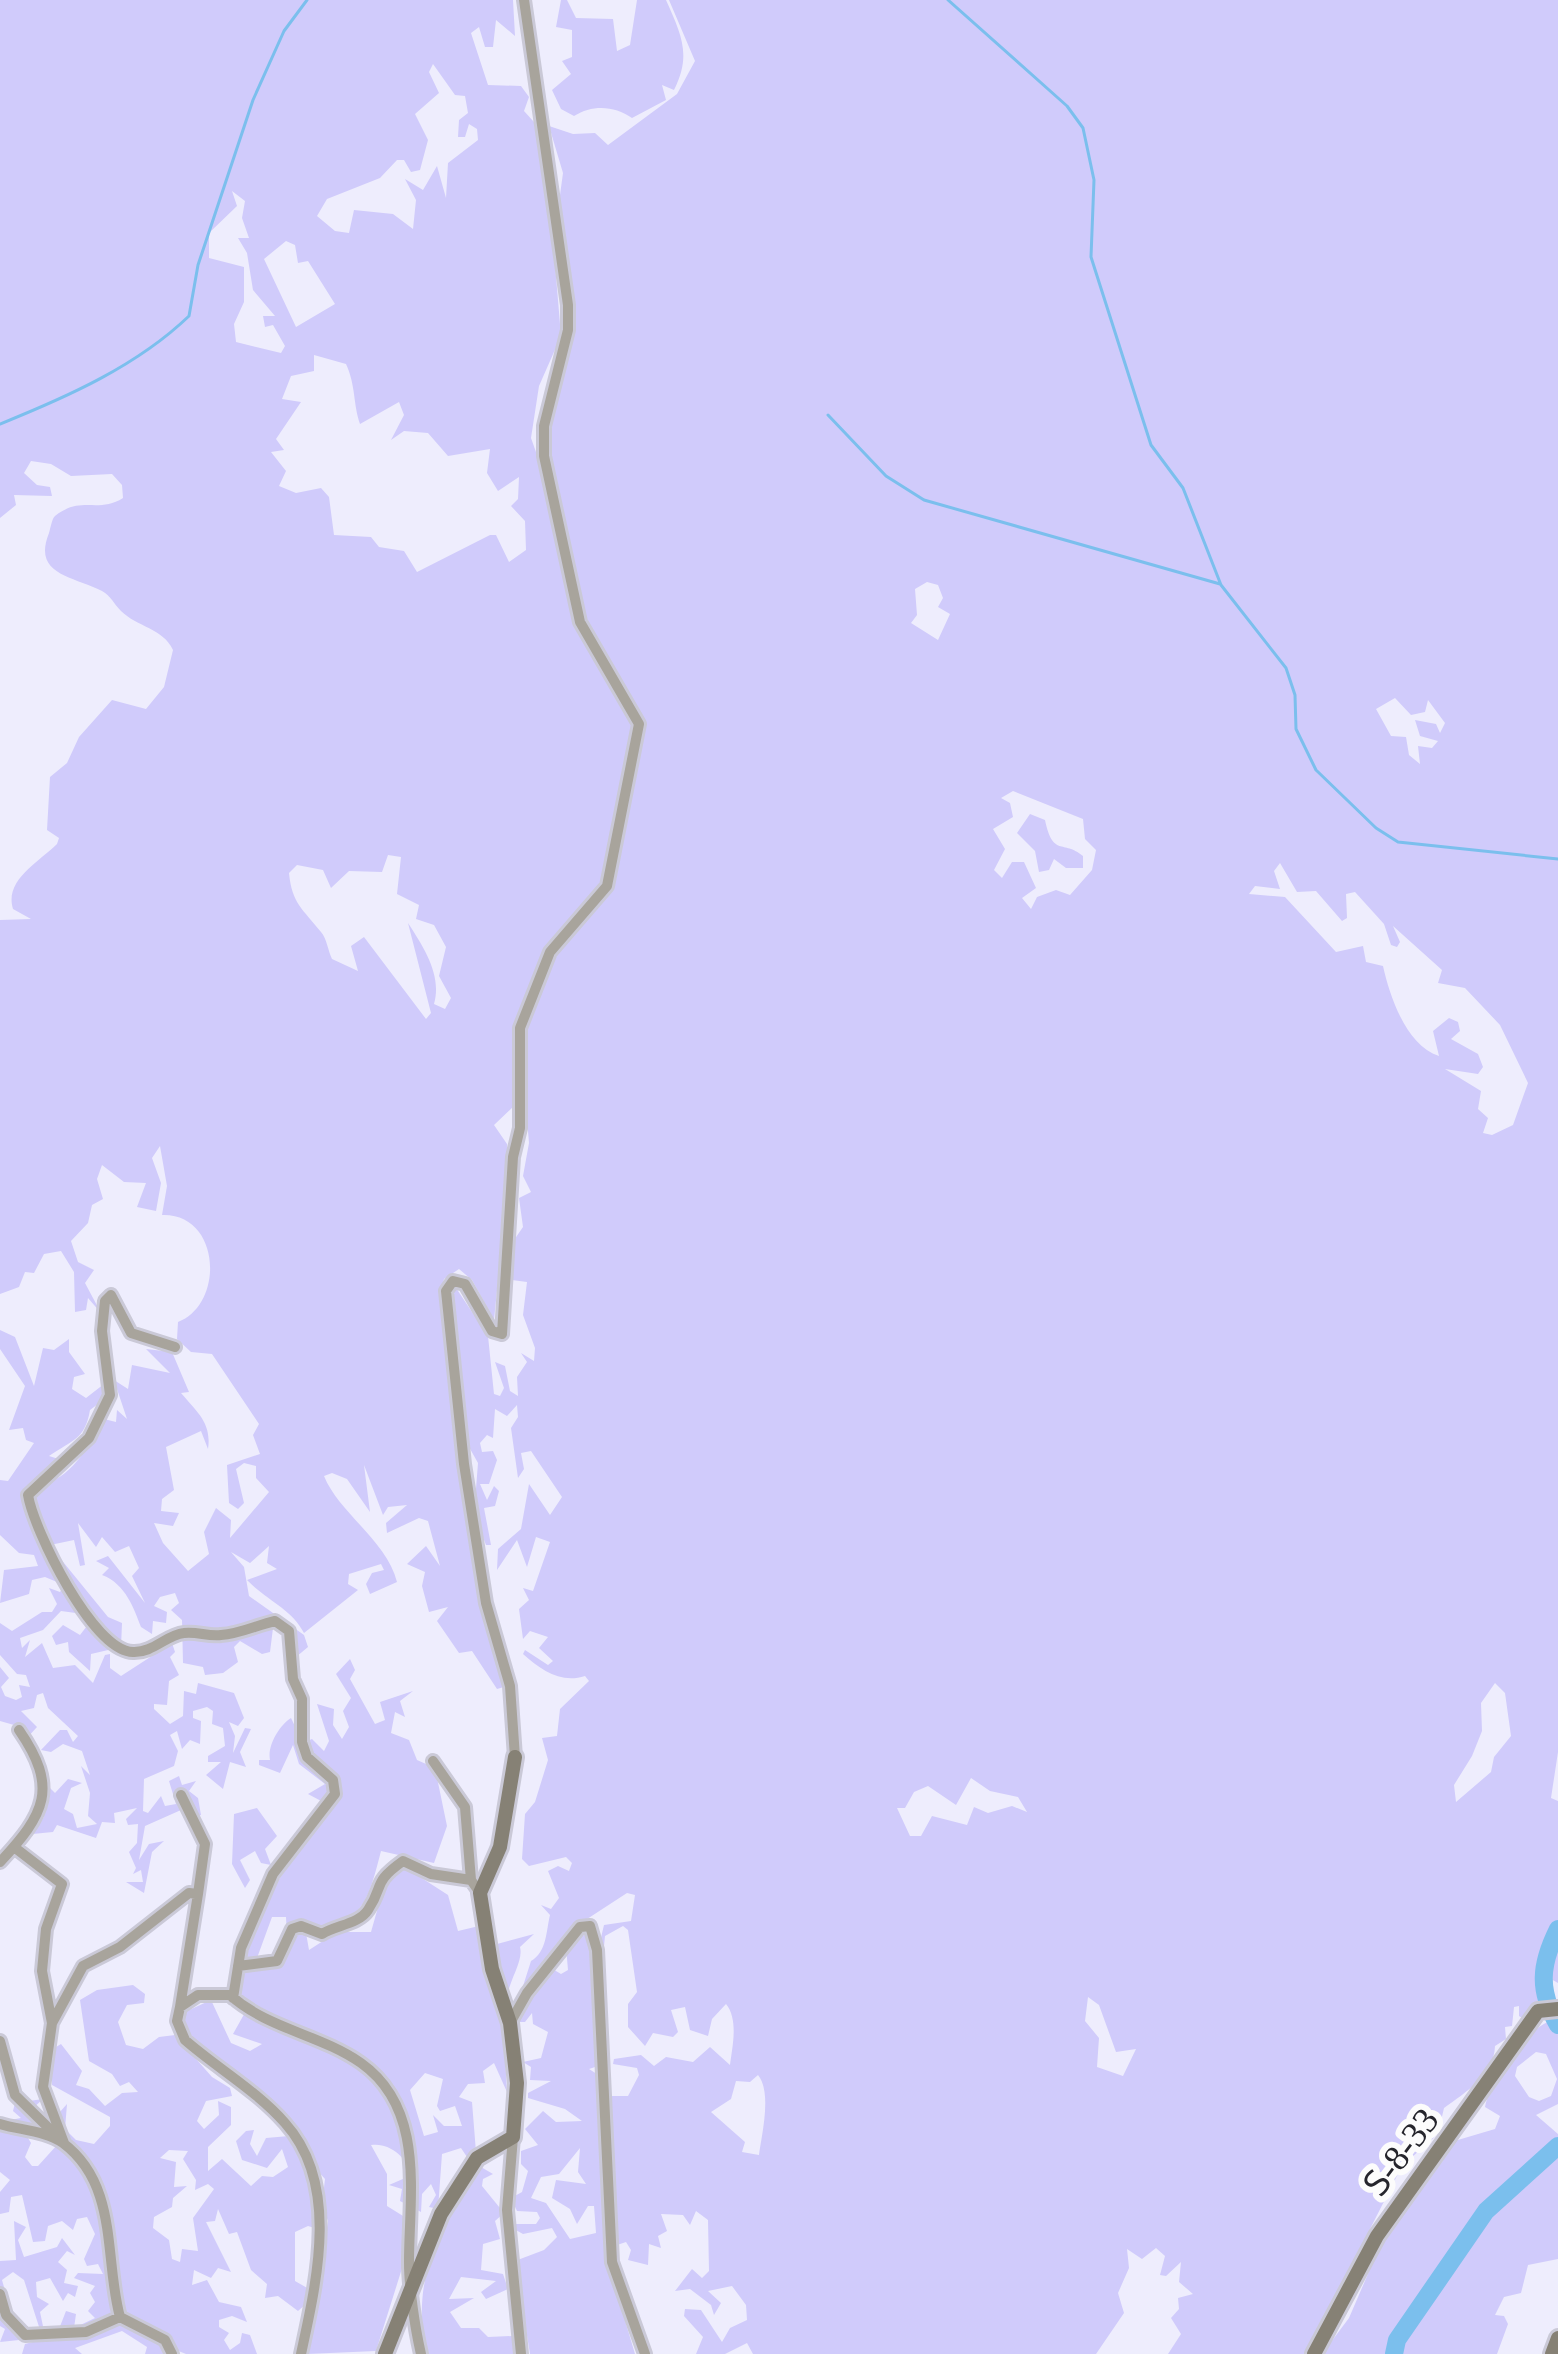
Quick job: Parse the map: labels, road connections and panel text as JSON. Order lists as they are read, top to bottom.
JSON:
{
  "streets": {
    "street": ["Տ-8-33"]
  }
}
